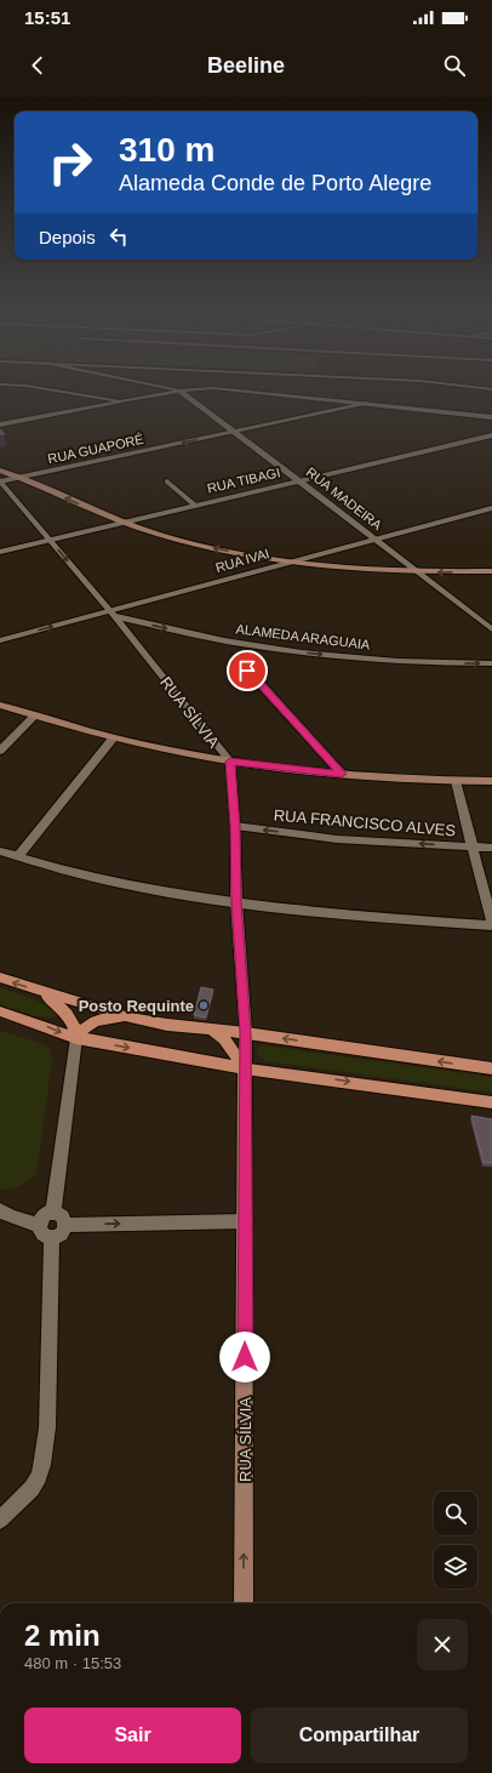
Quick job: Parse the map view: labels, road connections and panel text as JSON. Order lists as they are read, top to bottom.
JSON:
{
  "streets": {
    "main road": ["RUA SÍLVIA"],
    "street": [
      "RUA GUAPORÉ",
      "RUA TIBAGI",
      "RUA MADEIRA",
      "RUA IVAI",
      "ALAMEDA ARAGUAIA",
      "RUA FRANCISCO ALVES"
    ]
  },
  "crossings": [
    ["RUA GUAPORÉ", "RUA MADEIRA"],
    ["RUA GUAPORÉ", "RUA SÍLVIA"],
    ["RUA TIBAGI", "RUA MADEIRA"],
    ["RUA TIBAGI", "RUA SÍLVIA"],
    ["RUA MADEIRA", "RUA IVAI"],
    ["RUA IVAI", "ALAMEDA ARAGUAIA"],
    ["RUA IVAI", "RUA SÍLVIA"],
    ["ALAMEDA ARAGUAIA", "RUA SÍLVIA"],
    ["RUA SÍLVIA", "RUA FRANCISCO ALVES"]
  ],
  "one_way": ["ALAMEDA ARAGUAIA"],
  "places": ["Posto Requinte"],
  "page": {
    "status": "15:51",
    "header": "Beeline",
    "turn": ["310 m", "Alameda Conde de Porto Alegre"],
    "then": "Depois",
    "heading": ["2 min", "480 m · 15:53"],
    "buttons": ["Sair", "Compartilhar"]
  }
}
